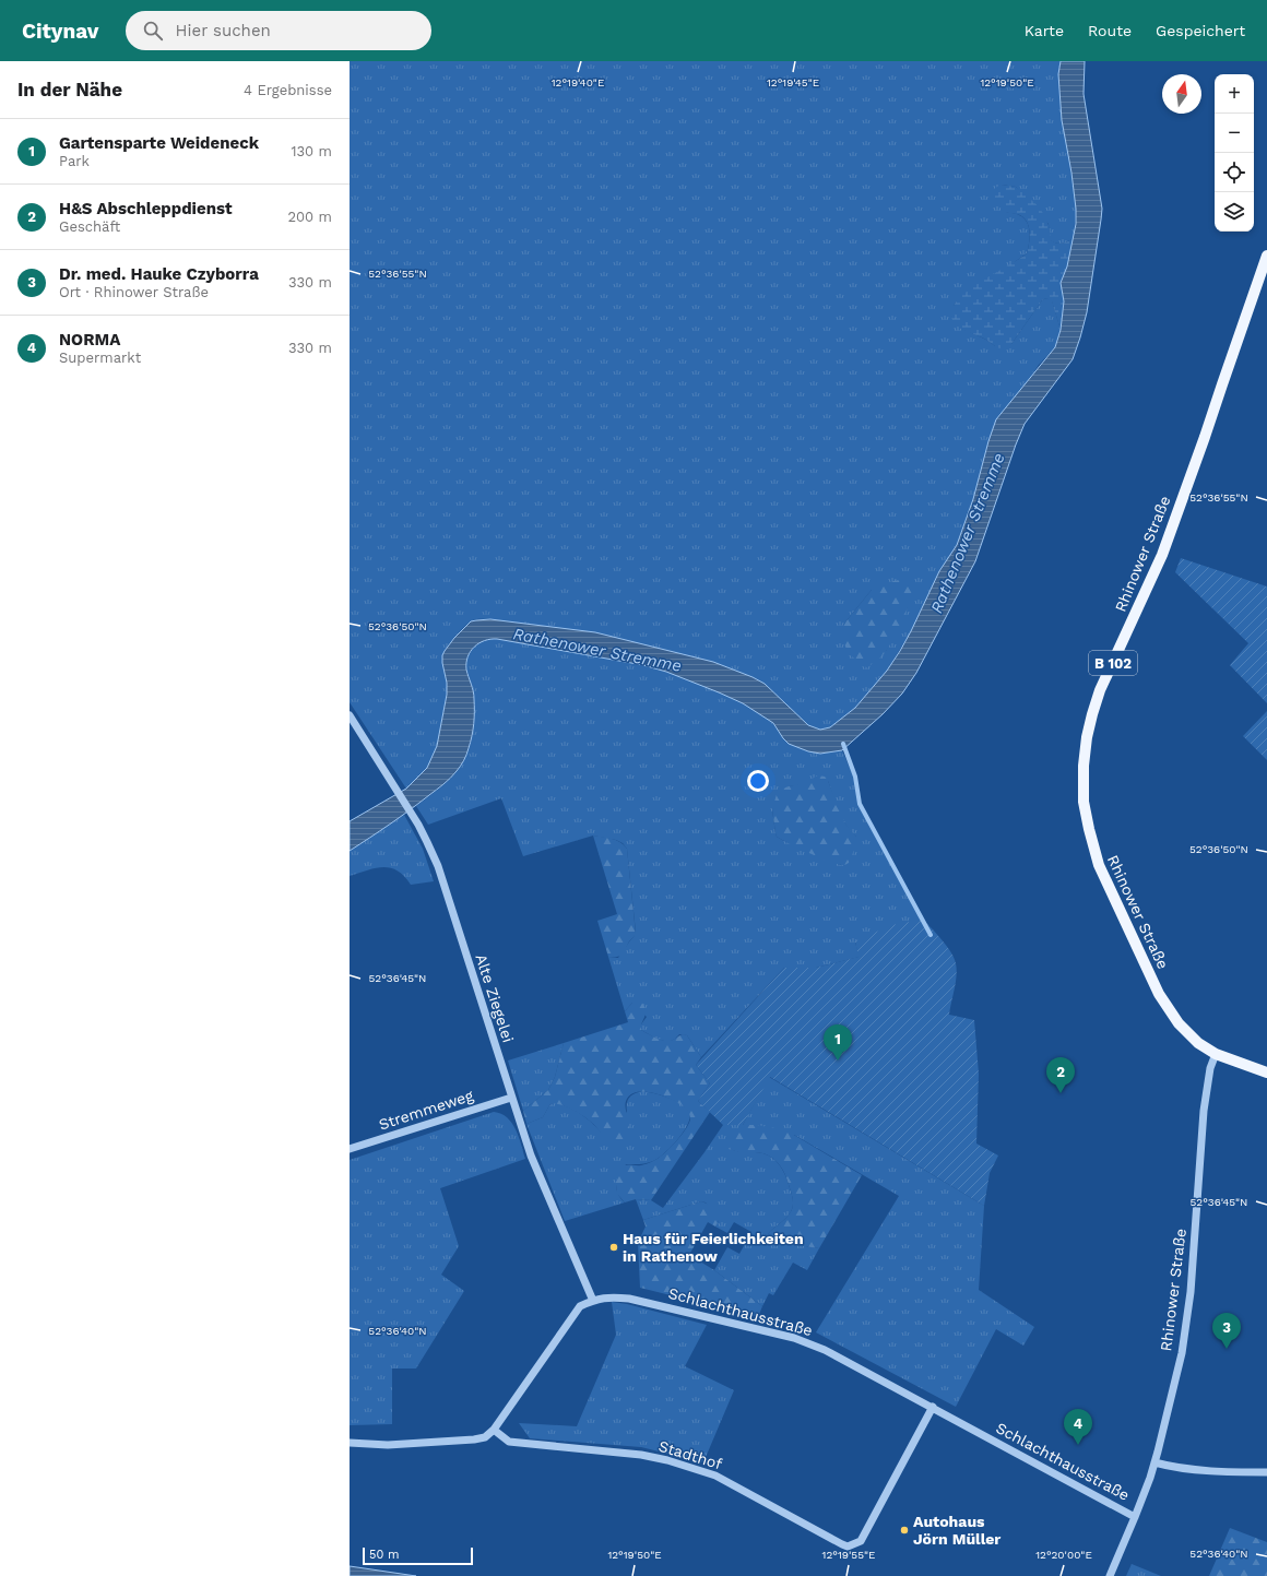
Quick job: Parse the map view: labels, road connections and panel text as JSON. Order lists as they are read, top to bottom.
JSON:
{
  "streets": {
    "main road": ["Rhinower Straße", "B 102"],
    "street": [
      "Alte Ziegelei",
      "Stremmeweg",
      "Schlachthausstraße",
      "Stadthof"
    ]
  },
  "crossings": [
    ["Rhinower Straße", "B 102"],
    ["Rhinower Straße", "Schlachthausstraße"],
    ["Alte Ziegelei", "Stremmeweg"],
    ["Alte Ziegelei", "Schlachthausstraße"],
    ["Schlachthausstraße", "Stadthof"]
  ],
  "water": ["Rathenower Stremme"],
  "places": ["Haus für Feierlichkeiten in Rathenow", "Autohaus Jörn Müller"],
  "scale_bar": "50 m",
  "north": "top",
  "page": {
    "header": "Citynav",
    "search": "Hier suchen",
    "nav": ["Karte", "Route", "Gespeichert"],
    "heading": ["In der Nähe", "4 Ergebnisse"],
    "map_buttons": ["+", "−"],
    "list": [
      {
        "mark": "1",
        "name": "Gartensparte Weideneck",
        "note": "Park",
        "value": "130 m"
      },
      {
        "mark": "2",
        "name": "H&S Abschleppdienst",
        "note": "Geschäft",
        "value": "200 m"
      },
      {
        "mark": "3",
        "name": "Dr. med. Hauke Czyborra",
        "note": "Ort · Rhinower Straße",
        "value": "330 m"
      },
      {
        "mark": "4",
        "name": "NORMA",
        "note": "Supermarkt",
        "value": "330 m"
      }
    ],
    "pins": [
      "1",
      "2",
      "3",
      "4"
    ],
    "scale": "50 m"
  },
  "coordinates": [
    "12°19'40\"E",
    "12°19'45\"E",
    "12°19'50\"E",
    "52°36'55\"N",
    "52°36'50\"N",
    "52°36'45\"N",
    "52°36'40\"N",
    "12°19'55\"E",
    "12°20'00\"E"
  ]
}
